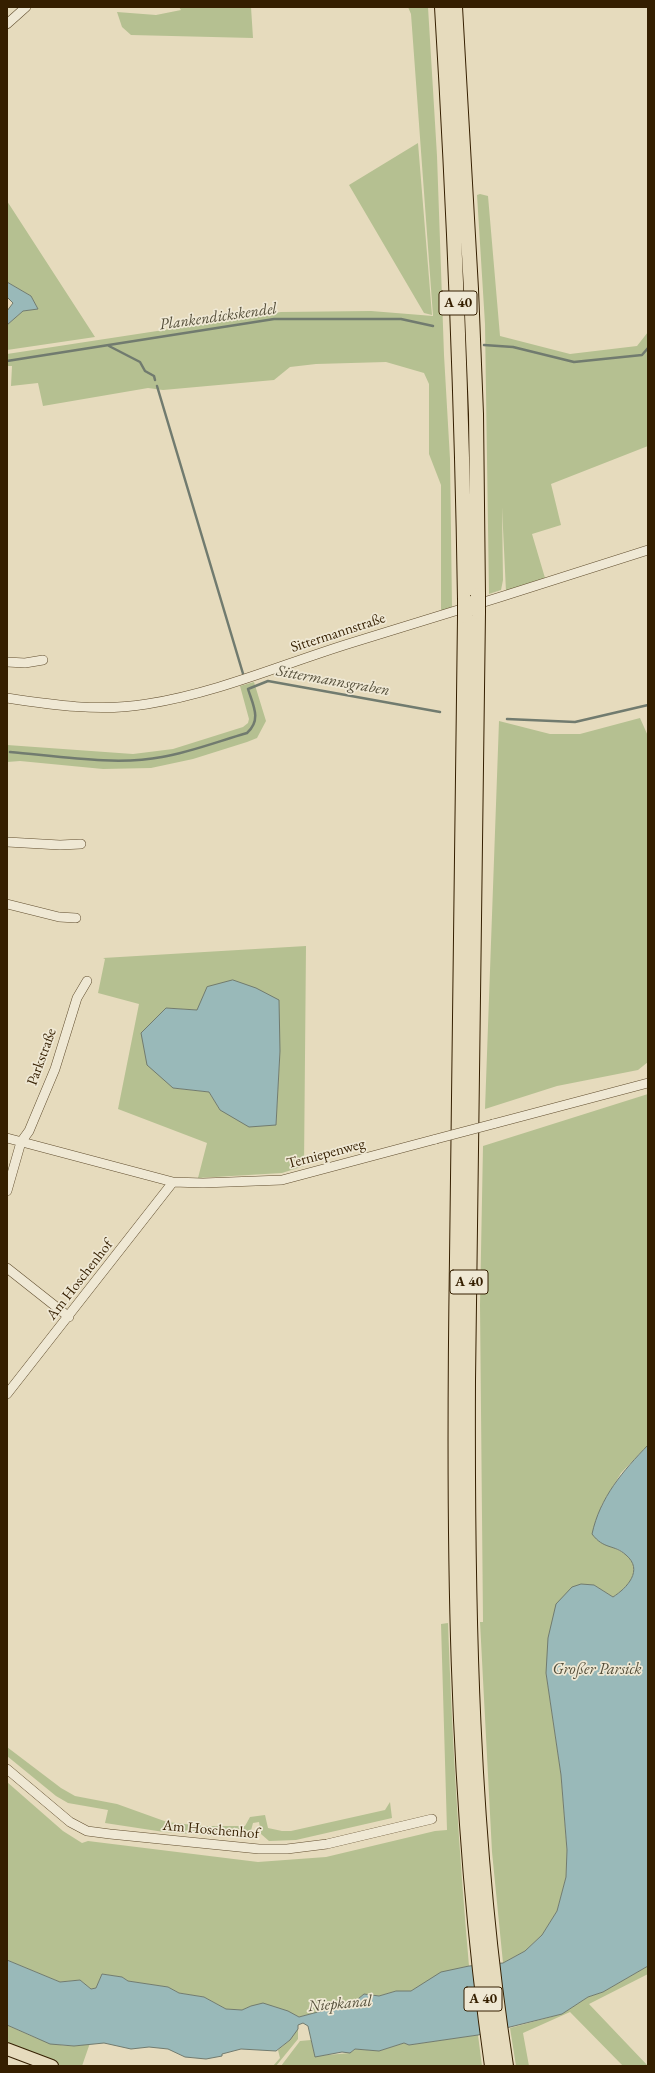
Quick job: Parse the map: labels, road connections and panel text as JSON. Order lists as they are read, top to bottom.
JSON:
{
  "streets": {
    "highway": ["A 40"],
    "street": [
      "Sittermannstraße",
      "Parkstraße",
      "Terniepenweg",
      "Am Hoschenhof"
    ]
  },
  "crossings": [
    ["Parkstraße", "Terniepenweg"],
    ["Terniepenweg", "Am Hoschenhof"]
  ],
  "water": [
    "Plankendickskendel",
    "Sittermannsgraben",
    "Großer Parsick",
    "Niepkanal"
  ]
}
